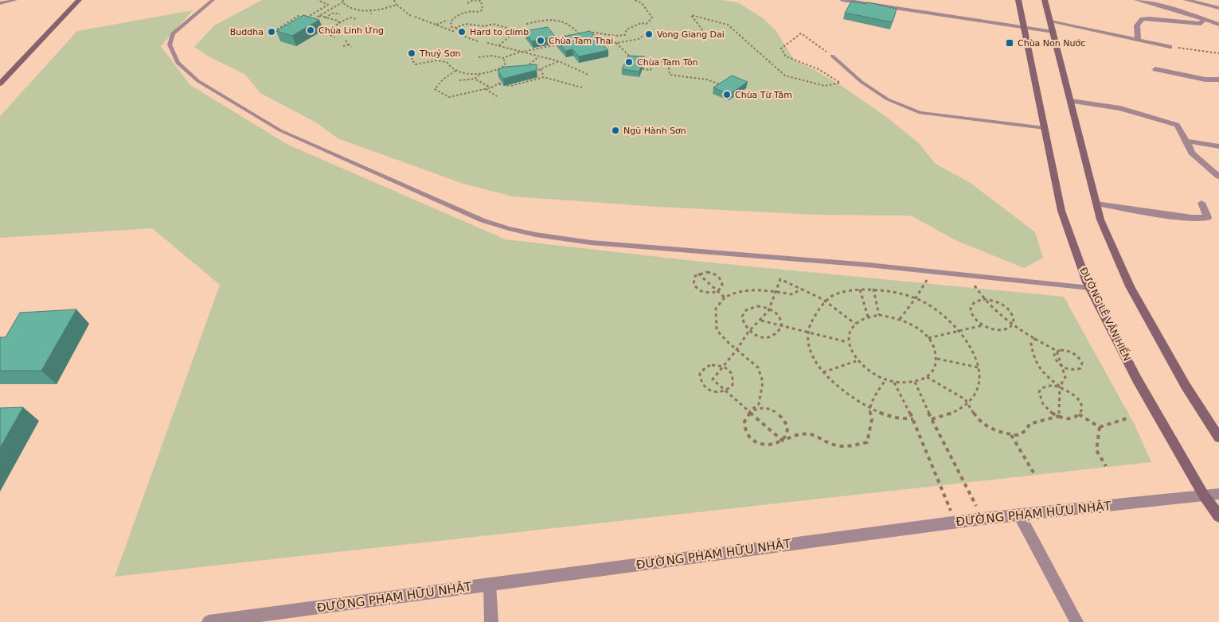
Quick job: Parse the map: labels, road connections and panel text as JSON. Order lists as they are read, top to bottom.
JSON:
{
  "streets": {
    "main road": ["ĐƯỜNG LÊ VĂN HIẾN"],
    "street": ["ĐƯỜNG PHẠM HỮU NHẬT"]
  },
  "crossings": [
    ["ĐƯỜNG LÊ VĂN HIẾN", "ĐƯỜNG PHẠM HỮU NHẬT"]
  ],
  "places": {
    "other": [
      "Chùa Linh Ứng",
      "Buddha",
      "Hard to climb",
      "Vong Giang Dai",
      "Chùa Tam Thai",
      "Thuỷ Sơn",
      "Chùa Tam Tôn",
      "Chùa Từ Tâm",
      "Ngũ Hành Sơn"
    ],
    "transit": ["Chùa Non Nước"]
  }
}
